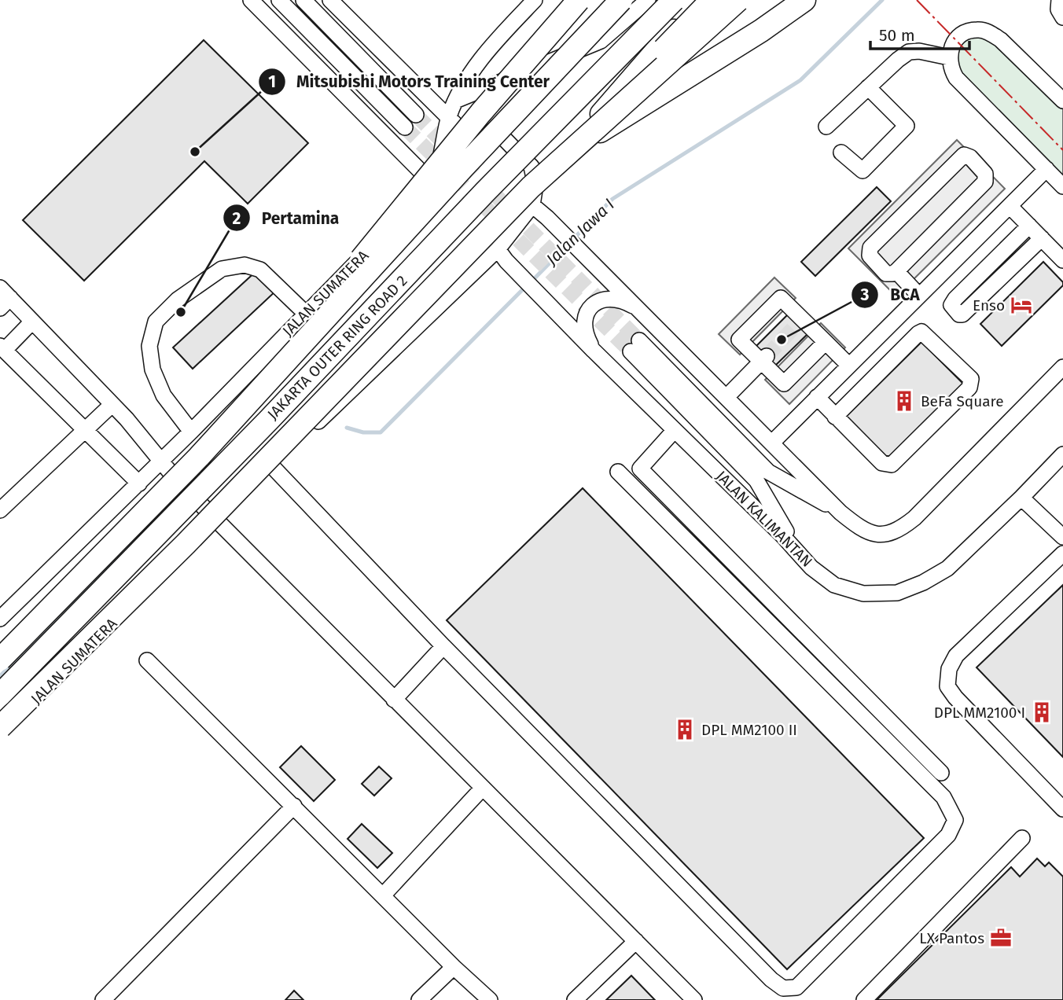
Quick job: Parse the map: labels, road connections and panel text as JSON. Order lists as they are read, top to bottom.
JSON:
{
  "streets": {
    "highway": ["JAKARTA OUTER RING ROAD 2"],
    "street": ["JALAN SUMATERA", "JALAN KALIMANTAN"]
  },
  "crossings": [
    ["JALAN SUMATERA", "JALAN KALIMANTAN"]
  ],
  "water": ["Jalan Jawa I"],
  "places": {
    "other": ["Mitsubishi Motors Training Center", "Pertamina", "BCA"],
    "hotel": ["Enso"],
    "building": ["BeFa Square", "DPL MM2100 I", "DPL MM2100 II"],
    "office": ["LX Pantos"]
  },
  "scale_bar": "50 m"
}
